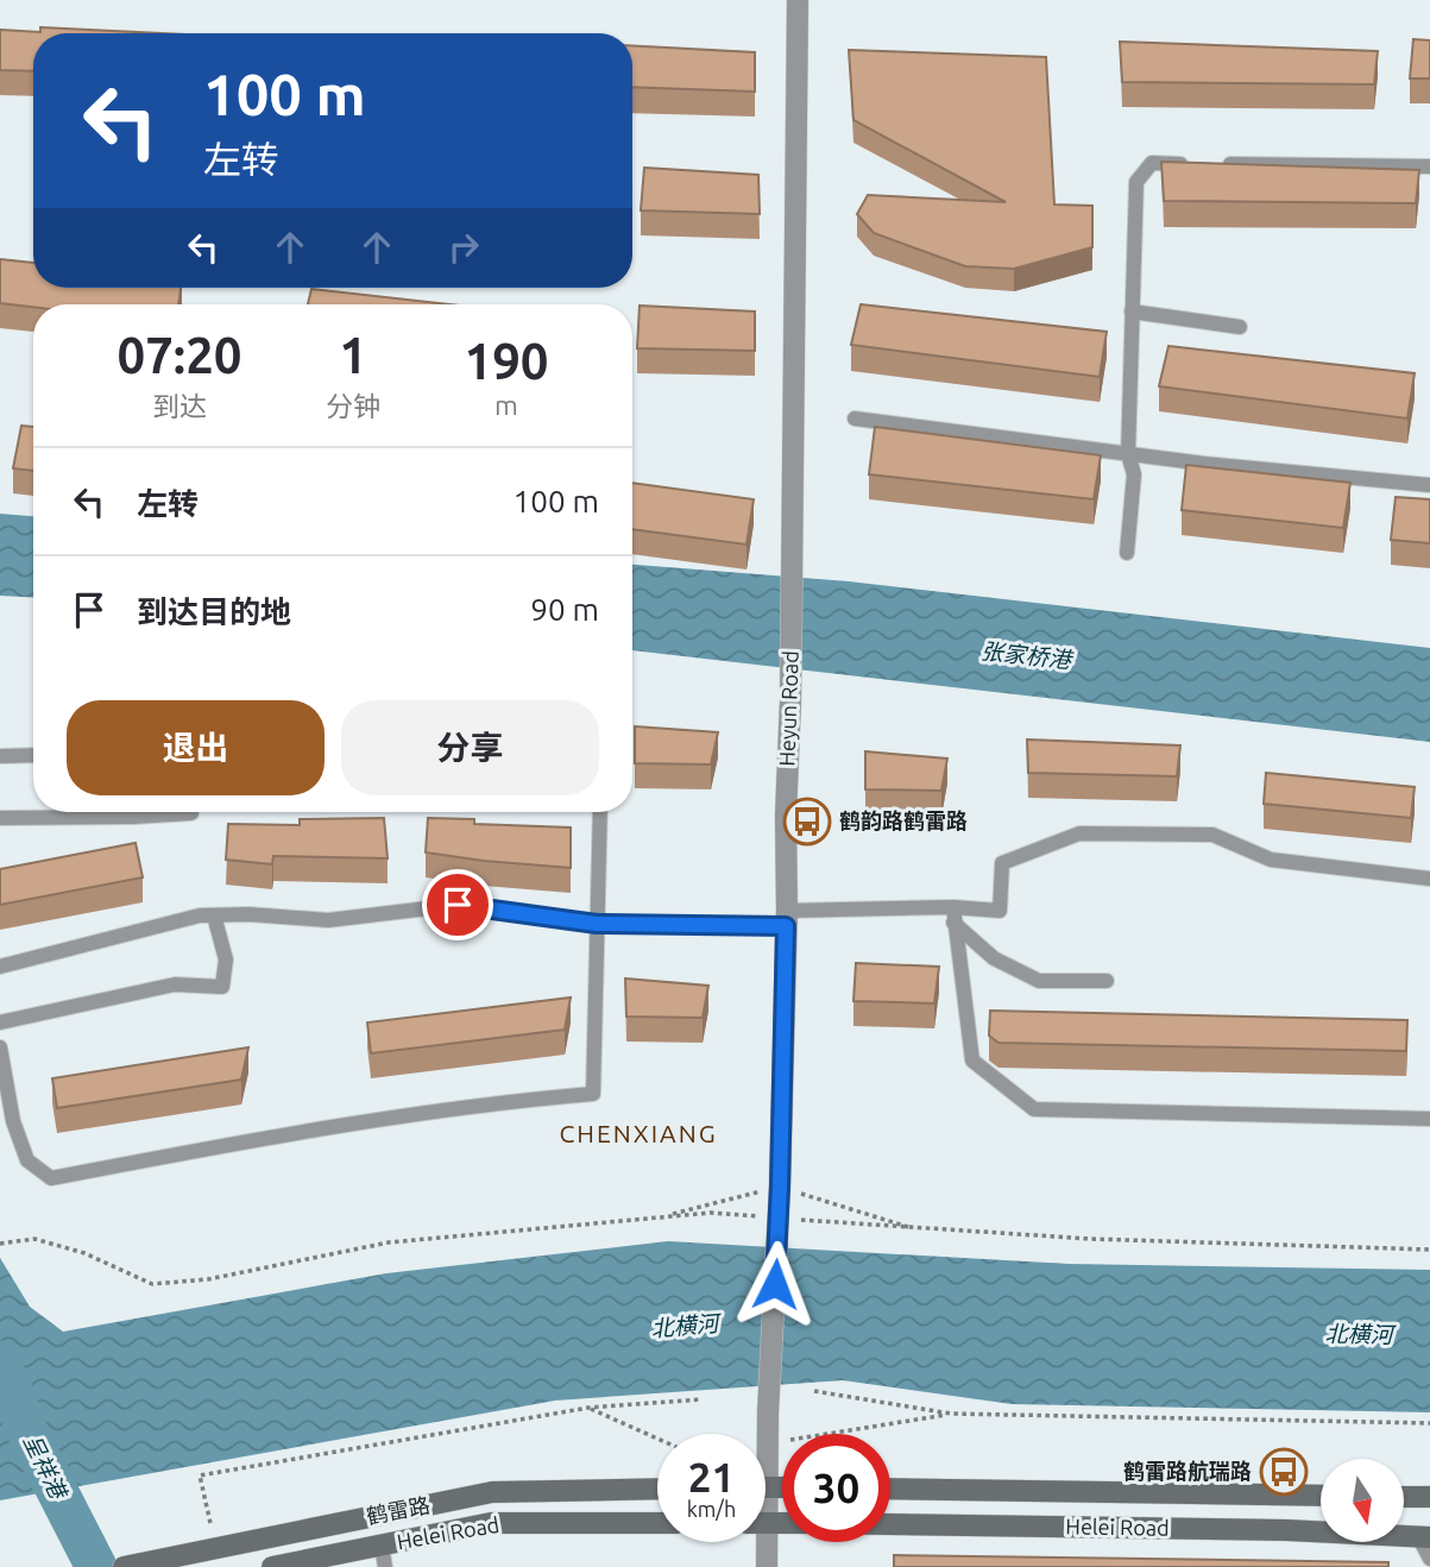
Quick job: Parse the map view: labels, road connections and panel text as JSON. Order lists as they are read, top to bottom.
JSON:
{
  "streets": {
    "street": ["Heyun Road", "鹤雷路", "Helei Road"]
  },
  "districts": ["CHENXIANG"],
  "water": ["张家桥港", "北横河", "呈祥港"],
  "places": {
    "bus stop": ["鹤韵路鹤雷路", "鹤雷路航瑞路"]
  },
  "north": "bottom",
  "page": {
    "turn": ["100 m", "左转"],
    "eta": [
      "07:20",
      "到达",
      "1",
      "分钟",
      "190",
      "m"
    ],
    "list": [
      {
        "name": "左转",
        "value": "100 m"
      },
      {
        "name": "到达目的地",
        "value": "90 m"
      }
    ],
    "buttons": ["退出", "分享"],
    "speed": "21 km/h",
    "limit": "30"
  }
}
